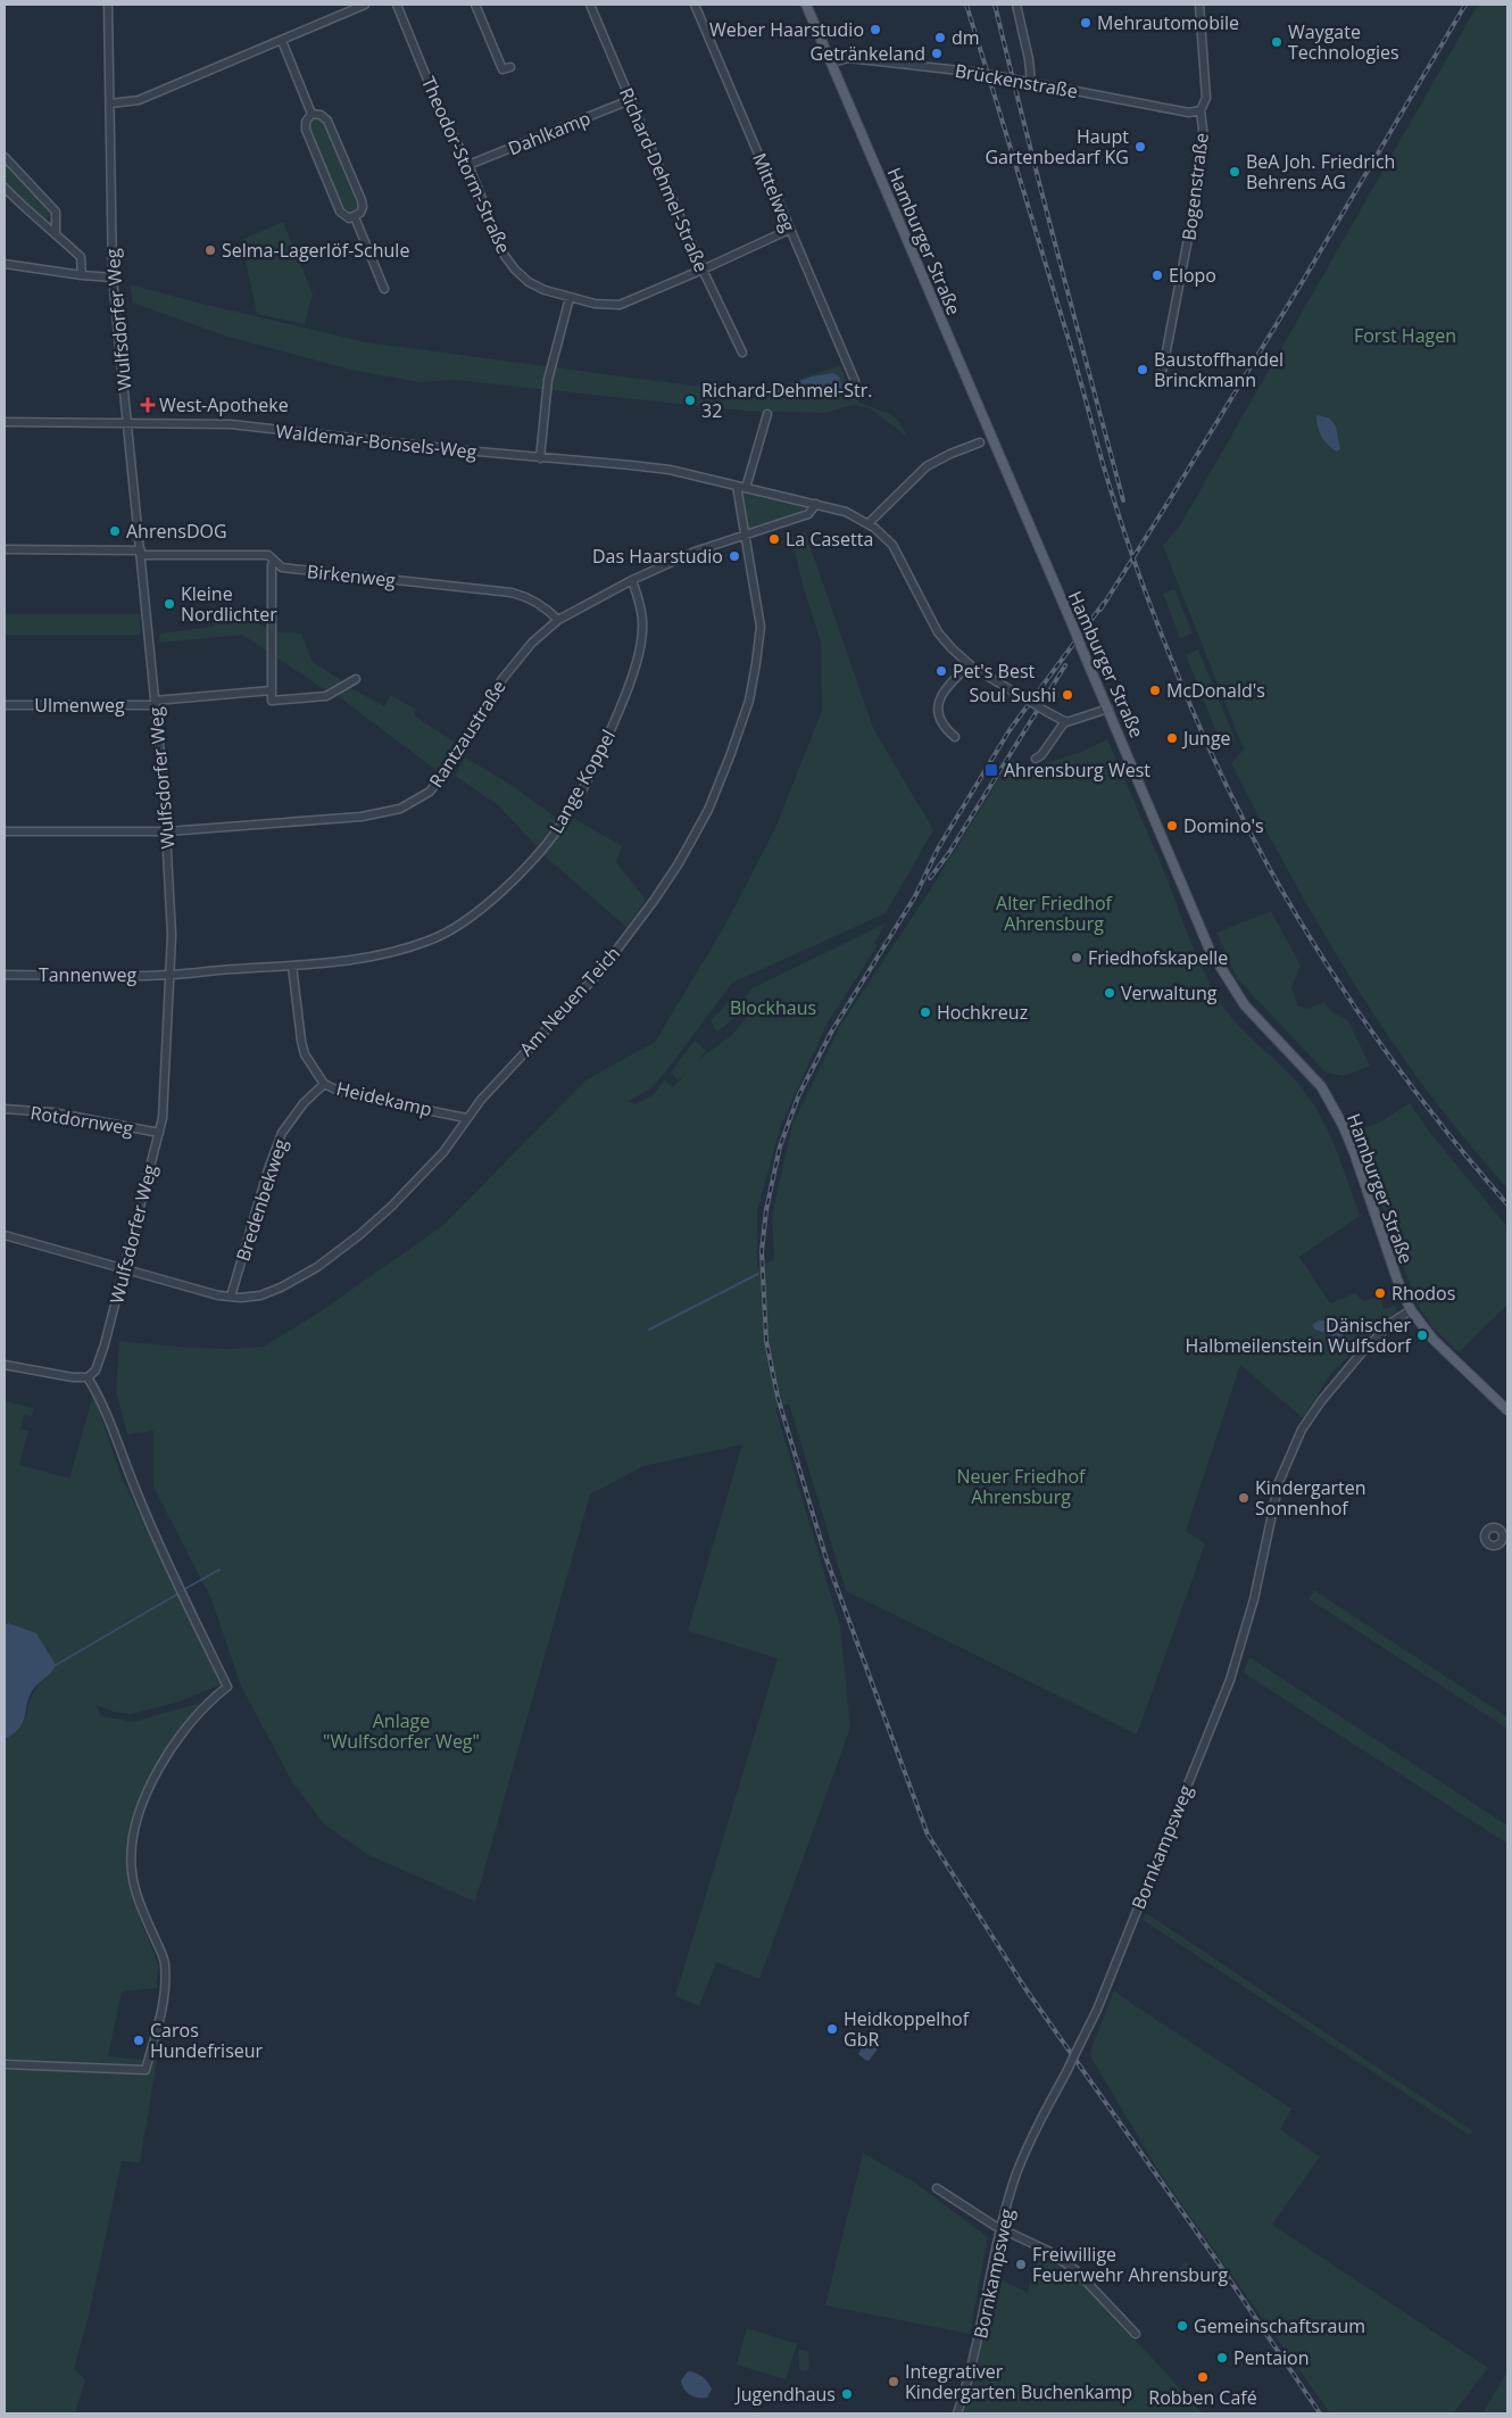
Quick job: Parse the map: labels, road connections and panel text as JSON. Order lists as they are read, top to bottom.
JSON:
{
  "streets": {
    "main road": ["Hamburger Straße"],
    "street": [
      "Brückenstraße",
      "Dahlkamp",
      "Theodor-Storm-Straße",
      "Richard-Dehmel-Straße",
      "Bogenstraße",
      "Mittelweg",
      "Wulfsdorfer Weg",
      "Waldemar-Bonsels-Weg",
      "Birkenweg",
      "Ulmenweg",
      "Rantzaustraße",
      "Lange Koppel",
      "Tannenweg",
      "Am Neuen Teich",
      "Heidekamp",
      "Rotdornweg",
      "Bredenbekweg",
      "Bornkampsweg"
    ]
  },
  "crossings": [
    ["Brückenstraße", "Bogenstraße"],
    ["Brückenstraße", "Hamburger Straße"],
    ["Dahlkamp", "Theodor-Storm-Straße"],
    ["Dahlkamp", "Richard-Dehmel-Straße"],
    ["Theodor-Storm-Straße", "Richard-Dehmel-Straße"],
    ["Theodor-Storm-Straße", "Mittelweg"],
    ["Hamburger Straße", "Bornkampsweg"],
    ["Wulfsdorfer Weg", "Waldemar-Bonsels-Weg"],
    ["Wulfsdorfer Weg", "Birkenweg"],
    ["Wulfsdorfer Weg", "Ulmenweg"],
    ["Wulfsdorfer Weg", "Rantzaustraße"],
    ["Wulfsdorfer Weg", "Lange Koppel"],
    ["Wulfsdorfer Weg", "Tannenweg"],
    ["Wulfsdorfer Weg", "Am Neuen Teich"],
    ["Wulfsdorfer Weg", "Rotdornweg"],
    ["Waldemar-Bonsels-Weg", "Rantzaustraße"],
    ["Waldemar-Bonsels-Weg", "Am Neuen Teich"],
    ["Birkenweg", "Rantzaustraße"],
    ["Rantzaustraße", "Lange Koppel"],
    ["Rantzaustraße", "Am Neuen Teich"],
    ["Lange Koppel", "Tannenweg"],
    ["Lange Koppel", "Heidekamp"],
    ["Am Neuen Teich", "Heidekamp"],
    ["Am Neuen Teich", "Bredenbekweg"],
    ["Heidekamp", "Bredenbekweg"]
  ],
  "parks": [
    "Forst Hagen",
    "Alter Friedhof Ahrensburg",
    "Blockhaus",
    "Neuer Friedhof Ahrensburg",
    "Anlage \"Wulfsdorfer Weg\""
  ],
  "places": {
    "other": [
      "Mehrautomobile",
      "Weber Haarstudio",
      "dm",
      "Waygate Technologies",
      "Getränkeland",
      "Haupt Gartenbedarf KG",
      "BeA Joh. Friedrich Behrens AG",
      "Selma-Lagerlöf-Schule",
      "Elopo",
      "Baustoffhandel Brinckmann",
      "Richard-Dehmel-Str. 32",
      "AhrensDOG",
      "La Casetta",
      "Das Haarstudio",
      "Kleine Nordlichter",
      "Pet's Best",
      "McDonald's",
      "Soul Sushi",
      "Junge",
      "Domino's",
      "Friedhofskapelle",
      "Verwaltung",
      "Hochkreuz",
      "Rhodos",
      "Dänischer Halbmeilenstein Wulfsdorf",
      "Kindergarten Sonnenhof",
      "Heidkoppelhof GbR",
      "Caros Hundefriseur",
      "Freiwillige Feuerwehr Ahrensburg",
      "Gemeinschaftsraum",
      "Pentaion",
      "Robben Café",
      "Integrativer Kindergarten Buchenkamp",
      "Jugendhaus"
    ],
    "health": ["West-Apotheke"],
    "transit": ["Ahrensburg West"]
  }
}
